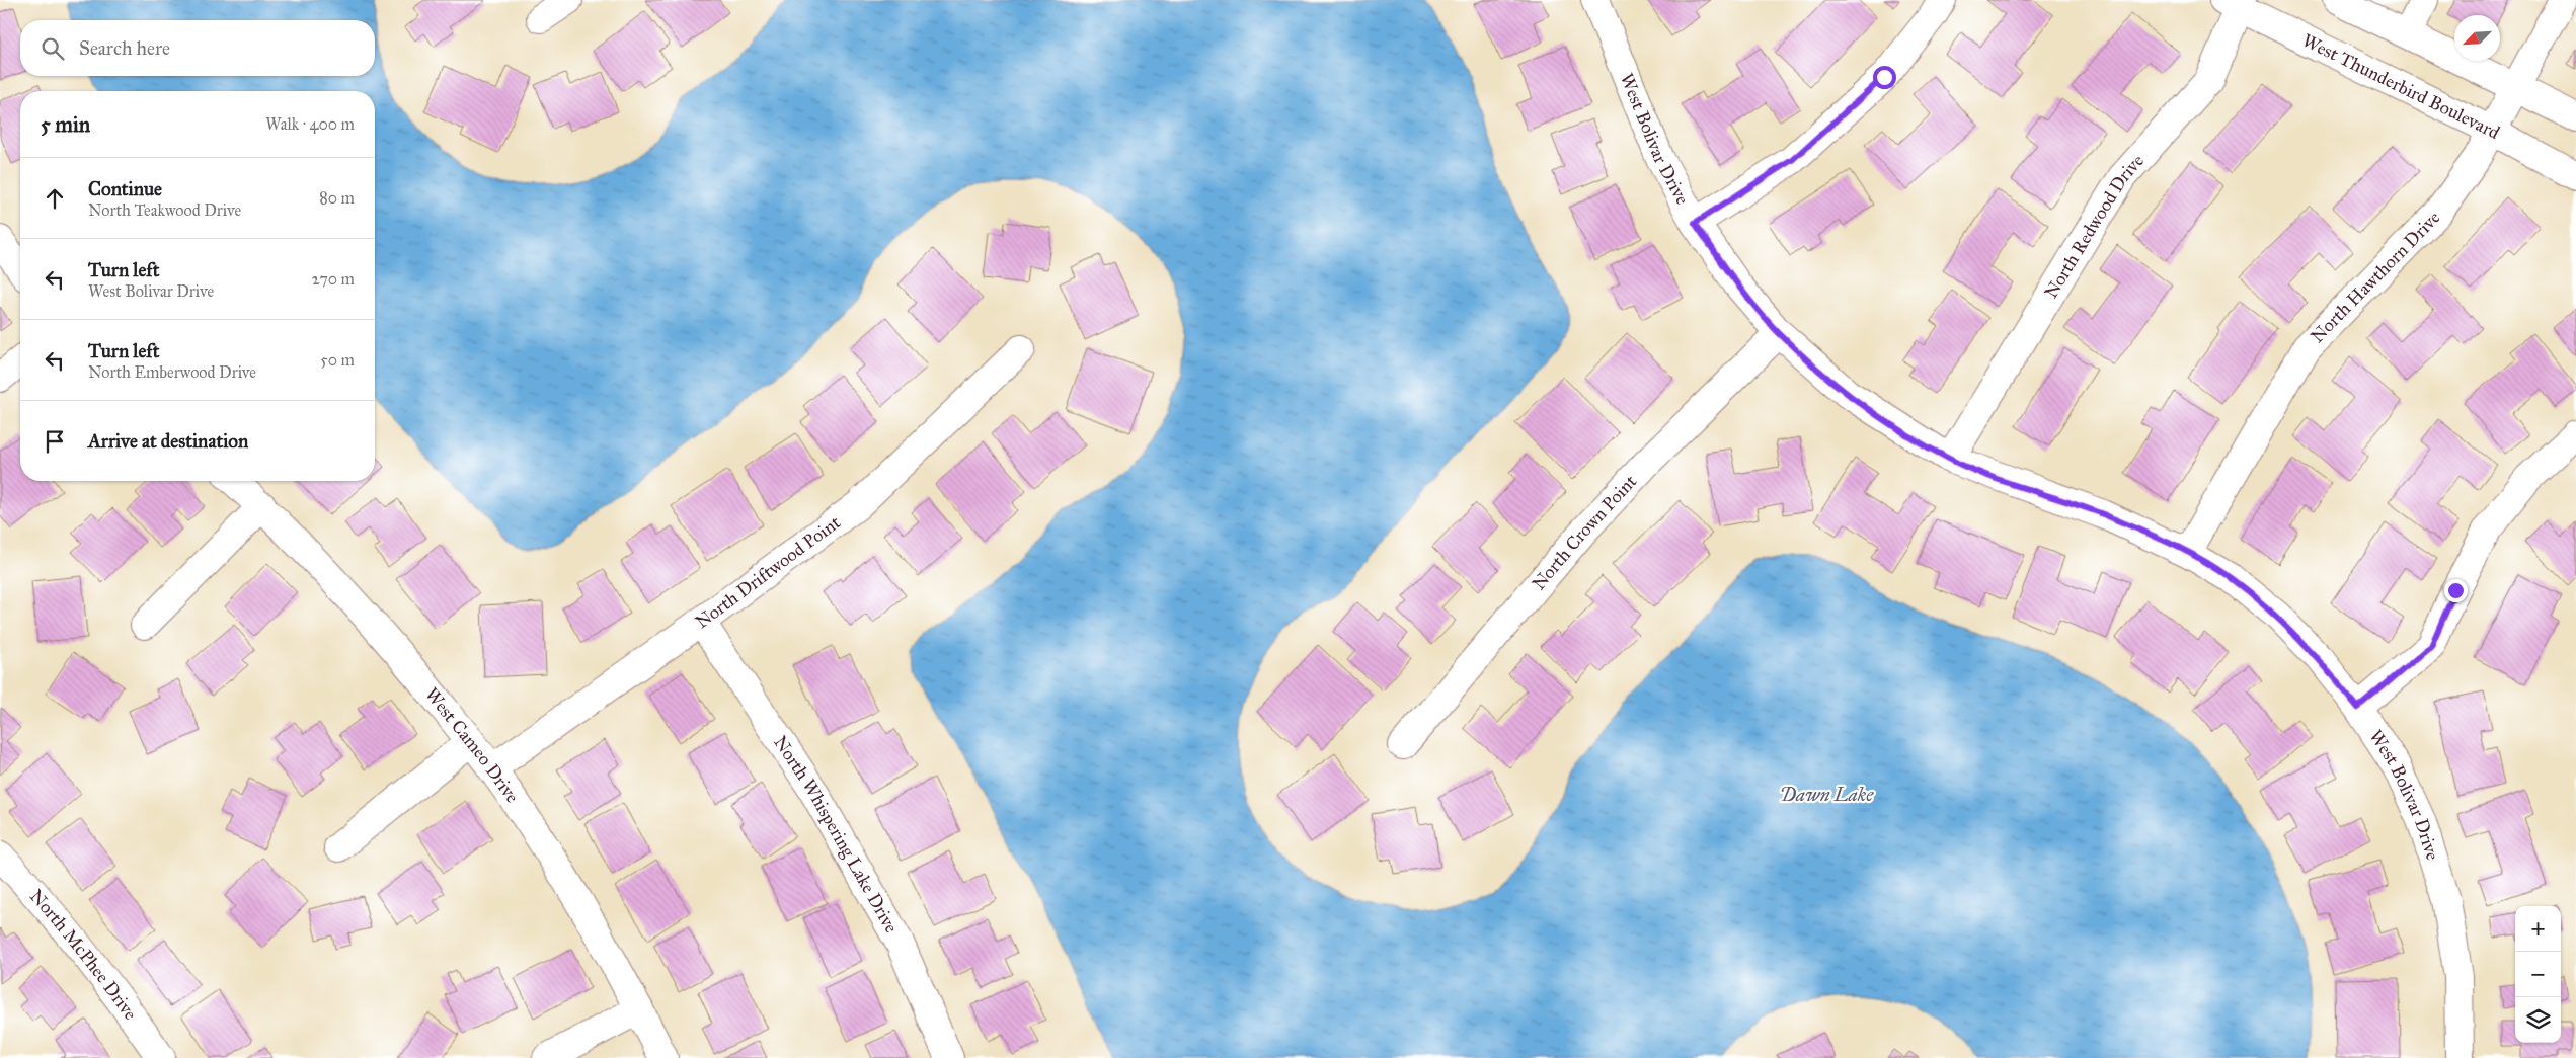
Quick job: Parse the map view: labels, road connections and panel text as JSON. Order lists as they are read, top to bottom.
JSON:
{
  "streets": {
    "street": [
      "West Thunderbird Boulevard",
      "West Bolivar Drive",
      "North Redwood Drive",
      "North Hawthorn Drive",
      "North Crown Point",
      "North Driftwood Point",
      "West Cameo Drive",
      "North Whispering Lake Drive",
      "North McPhee Drive"
    ]
  },
  "crossings": [
    ["West Thunderbird Boulevard", "North Redwood Drive"],
    ["West Thunderbird Boulevard", "North Hawthorn Drive"],
    ["West Bolivar Drive", "North Redwood Drive"],
    ["West Bolivar Drive", "North Hawthorn Drive"],
    ["West Bolivar Drive", "North Crown Point"],
    ["North Driftwood Point", "West Cameo Drive"],
    ["North Driftwood Point", "North Whispering Lake Drive"]
  ],
  "water": ["Dawn Lake"],
  "north": "bottom left",
  "page": {
    "search": "Search here",
    "heading": ["5 min", "Walk · 400 m"],
    "list": [
      ["Continue", "North Teakwood Drive", "80 m"],
      ["Turn left", "West Bolivar Drive", "270 m"],
      ["Turn left", "North Emberwood Drive", "50 m"],
      "Arrive at destination"
    ],
    "map_buttons": ["+", "−"]
  }
}
